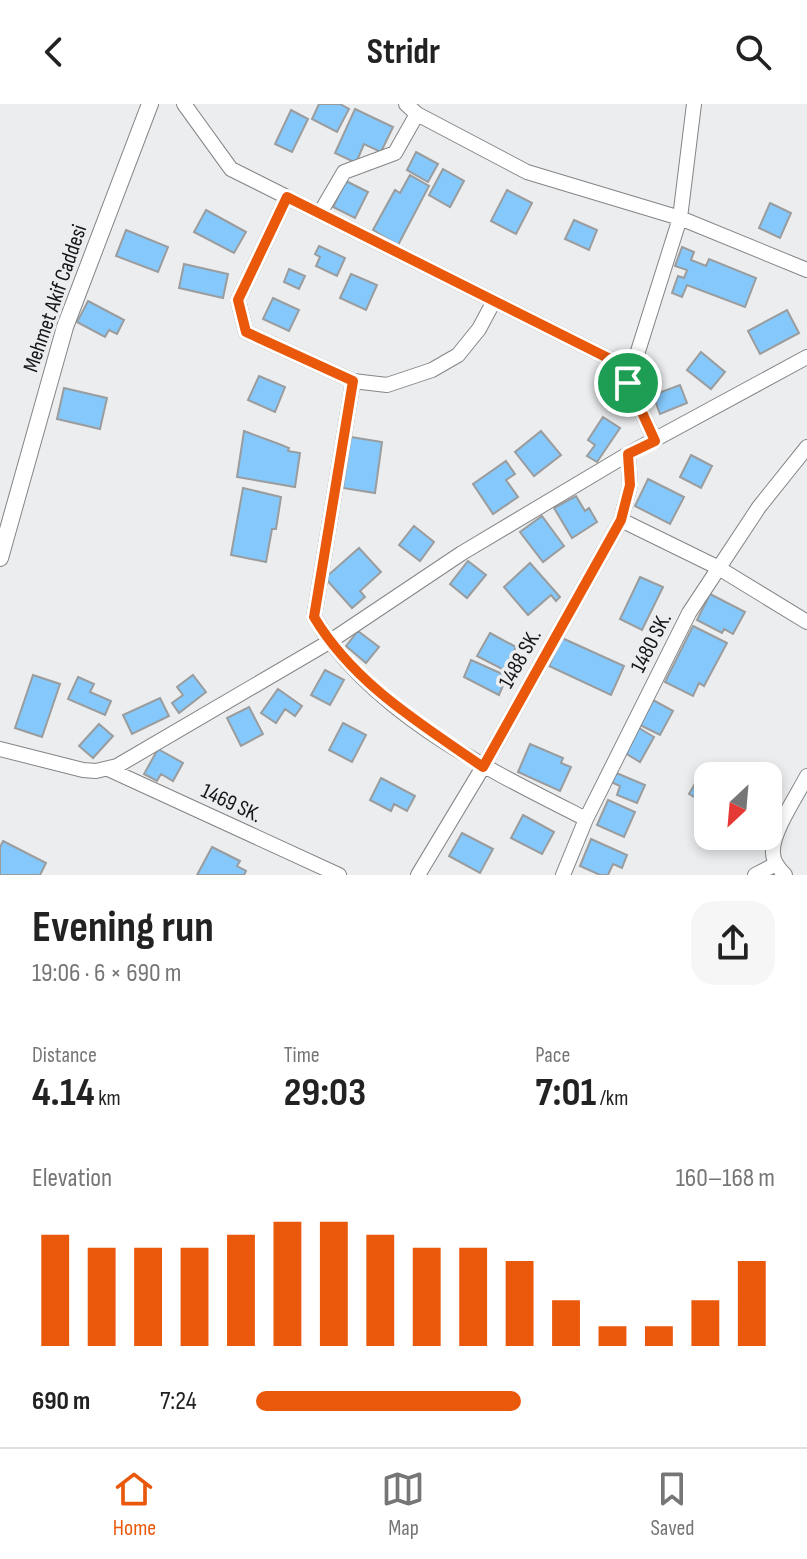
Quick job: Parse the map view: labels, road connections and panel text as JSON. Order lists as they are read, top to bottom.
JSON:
{
  "streets": {
    "street": [
      "Mehmet Akif Caddesi",
      "1480 SK.",
      "1488 SK.",
      "1469 SK."
    ]
  },
  "north": "bottom left",
  "page": {
    "header": "Stridr",
    "heading": ["Evening run", "19:06 · 6 × 690 m"],
    "stats": [
      ["Distance", "4.14 km"],
      ["Time", "29:03"],
      ["Pace", "7:01 /km"]
    ],
    "chart": ["Elevation", "160–168 m"],
    "list": [
      {
        "name": "690 m",
        "note": "7:24"
      }
    ],
    "tabs": ["Home", "Map", "Saved"]
  }
}
